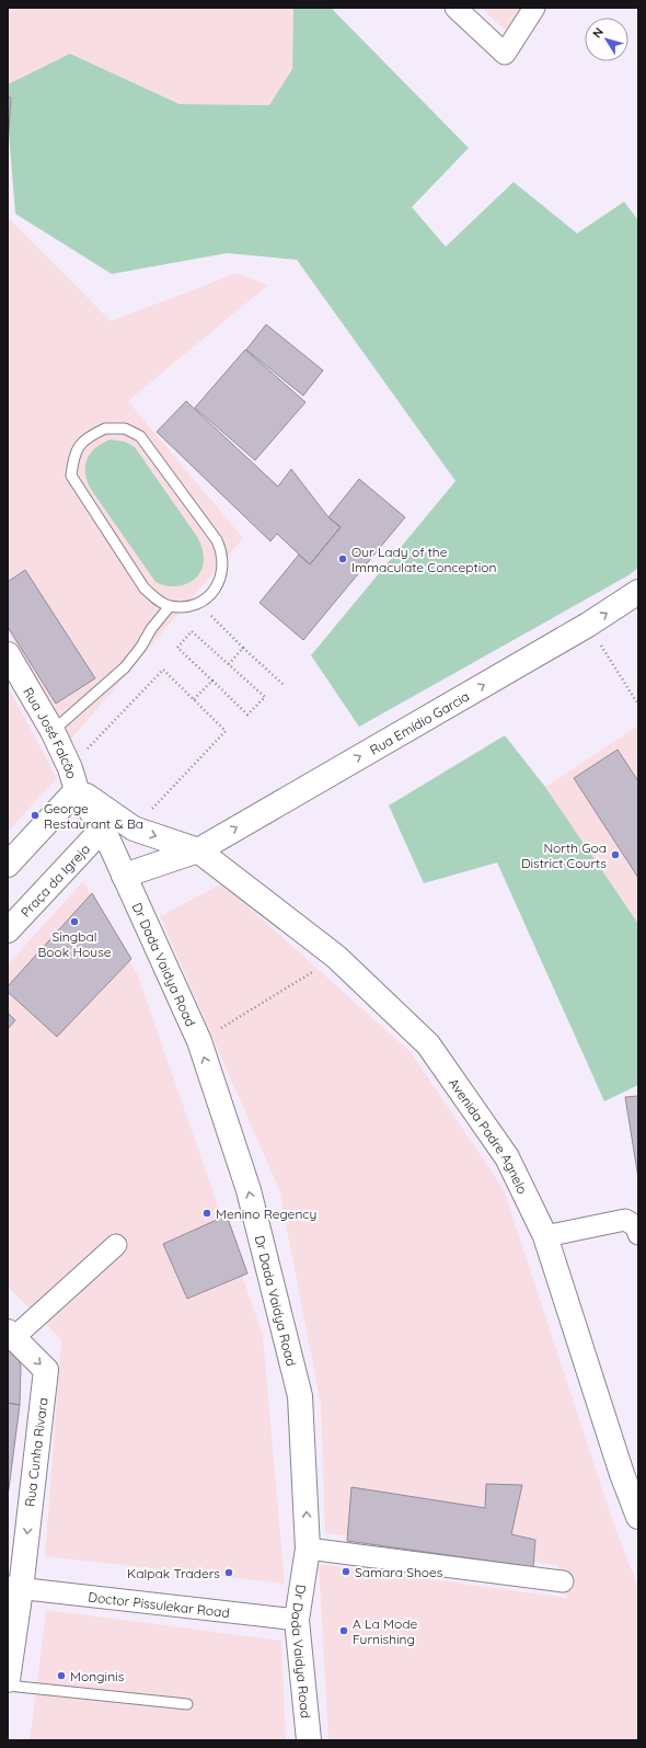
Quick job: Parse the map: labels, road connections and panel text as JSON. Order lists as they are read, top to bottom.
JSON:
{
  "streets": {
    "main road": [
      "Rua Emídio Garcia",
      "Rua José Falcão",
      "Praça da Igreja",
      "Dr Dada Vaidya Road",
      "Avenida Padre Agnelo",
      "Rua Cunha Rivara"
    ],
    "street": ["Doctor Pissulekar Road"]
  },
  "crossings": [
    ["Rua Emídio Garcia", "Dr Dada Vaidya Road"],
    ["Rua Emídio Garcia", "Avenida Padre Agnelo"],
    ["Rua José Falcão", "Dr Dada Vaidya Road"],
    ["Praça da Igreja", "Dr Dada Vaidya Road"],
    ["Dr Dada Vaidya Road", "Doctor Pissulekar Road"],
    ["Rua Cunha Rivara", "Doctor Pissulekar Road"]
  ],
  "one_way": ["Rua Emídio Garcia", "Dr Dada Vaidya Road", "Rua Cunha Rivara"],
  "places": [
    "Our Lady of the Immaculate Conception",
    "George Restaurant & Ba",
    "North Goa District Courts",
    "Singbal Book House",
    "Menino Regency",
    "Samara Shoes",
    "Kalpak Traders",
    "A La Mode Furnishing",
    "Monginis"
  ],
  "north": "top left"
}
